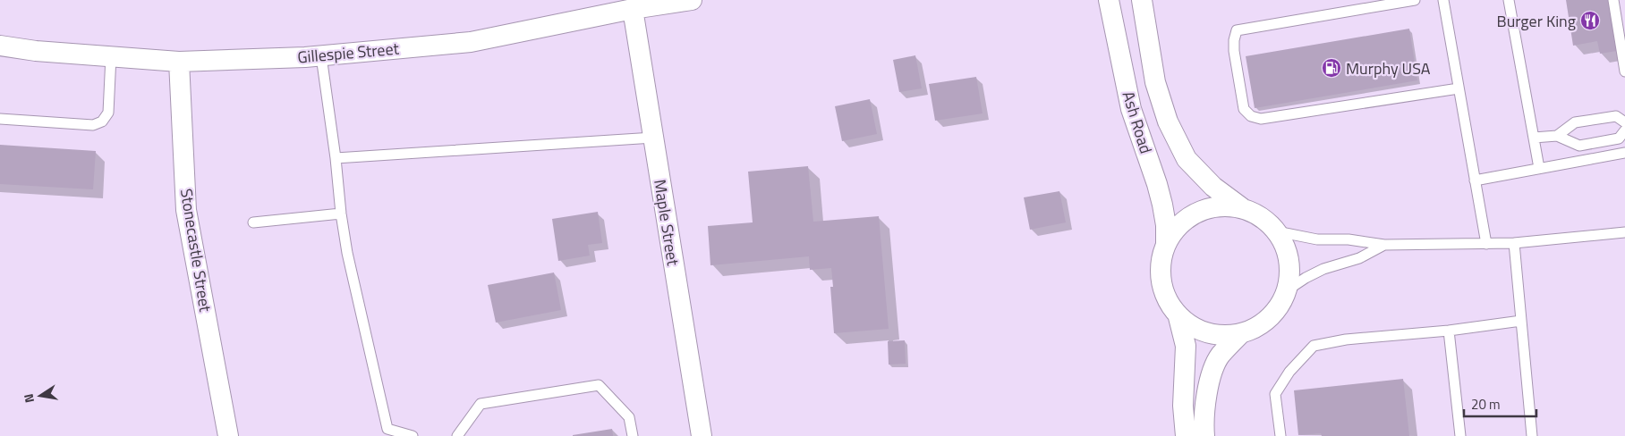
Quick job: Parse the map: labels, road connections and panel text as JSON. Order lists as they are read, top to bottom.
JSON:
{
  "streets": {
    "street": [
      "Gillespie Street",
      "Ash Road",
      "Maple Street",
      "Stonecastle Street"
    ]
  },
  "crossings": [
    ["Gillespie Street", "Maple Street"],
    ["Gillespie Street", "Stonecastle Street"]
  ],
  "places": {
    "restaurant": ["Burger King"],
    "fuel station": ["Murphy USA"]
  },
  "scale_bar": "20 m",
  "north": "left"
}
